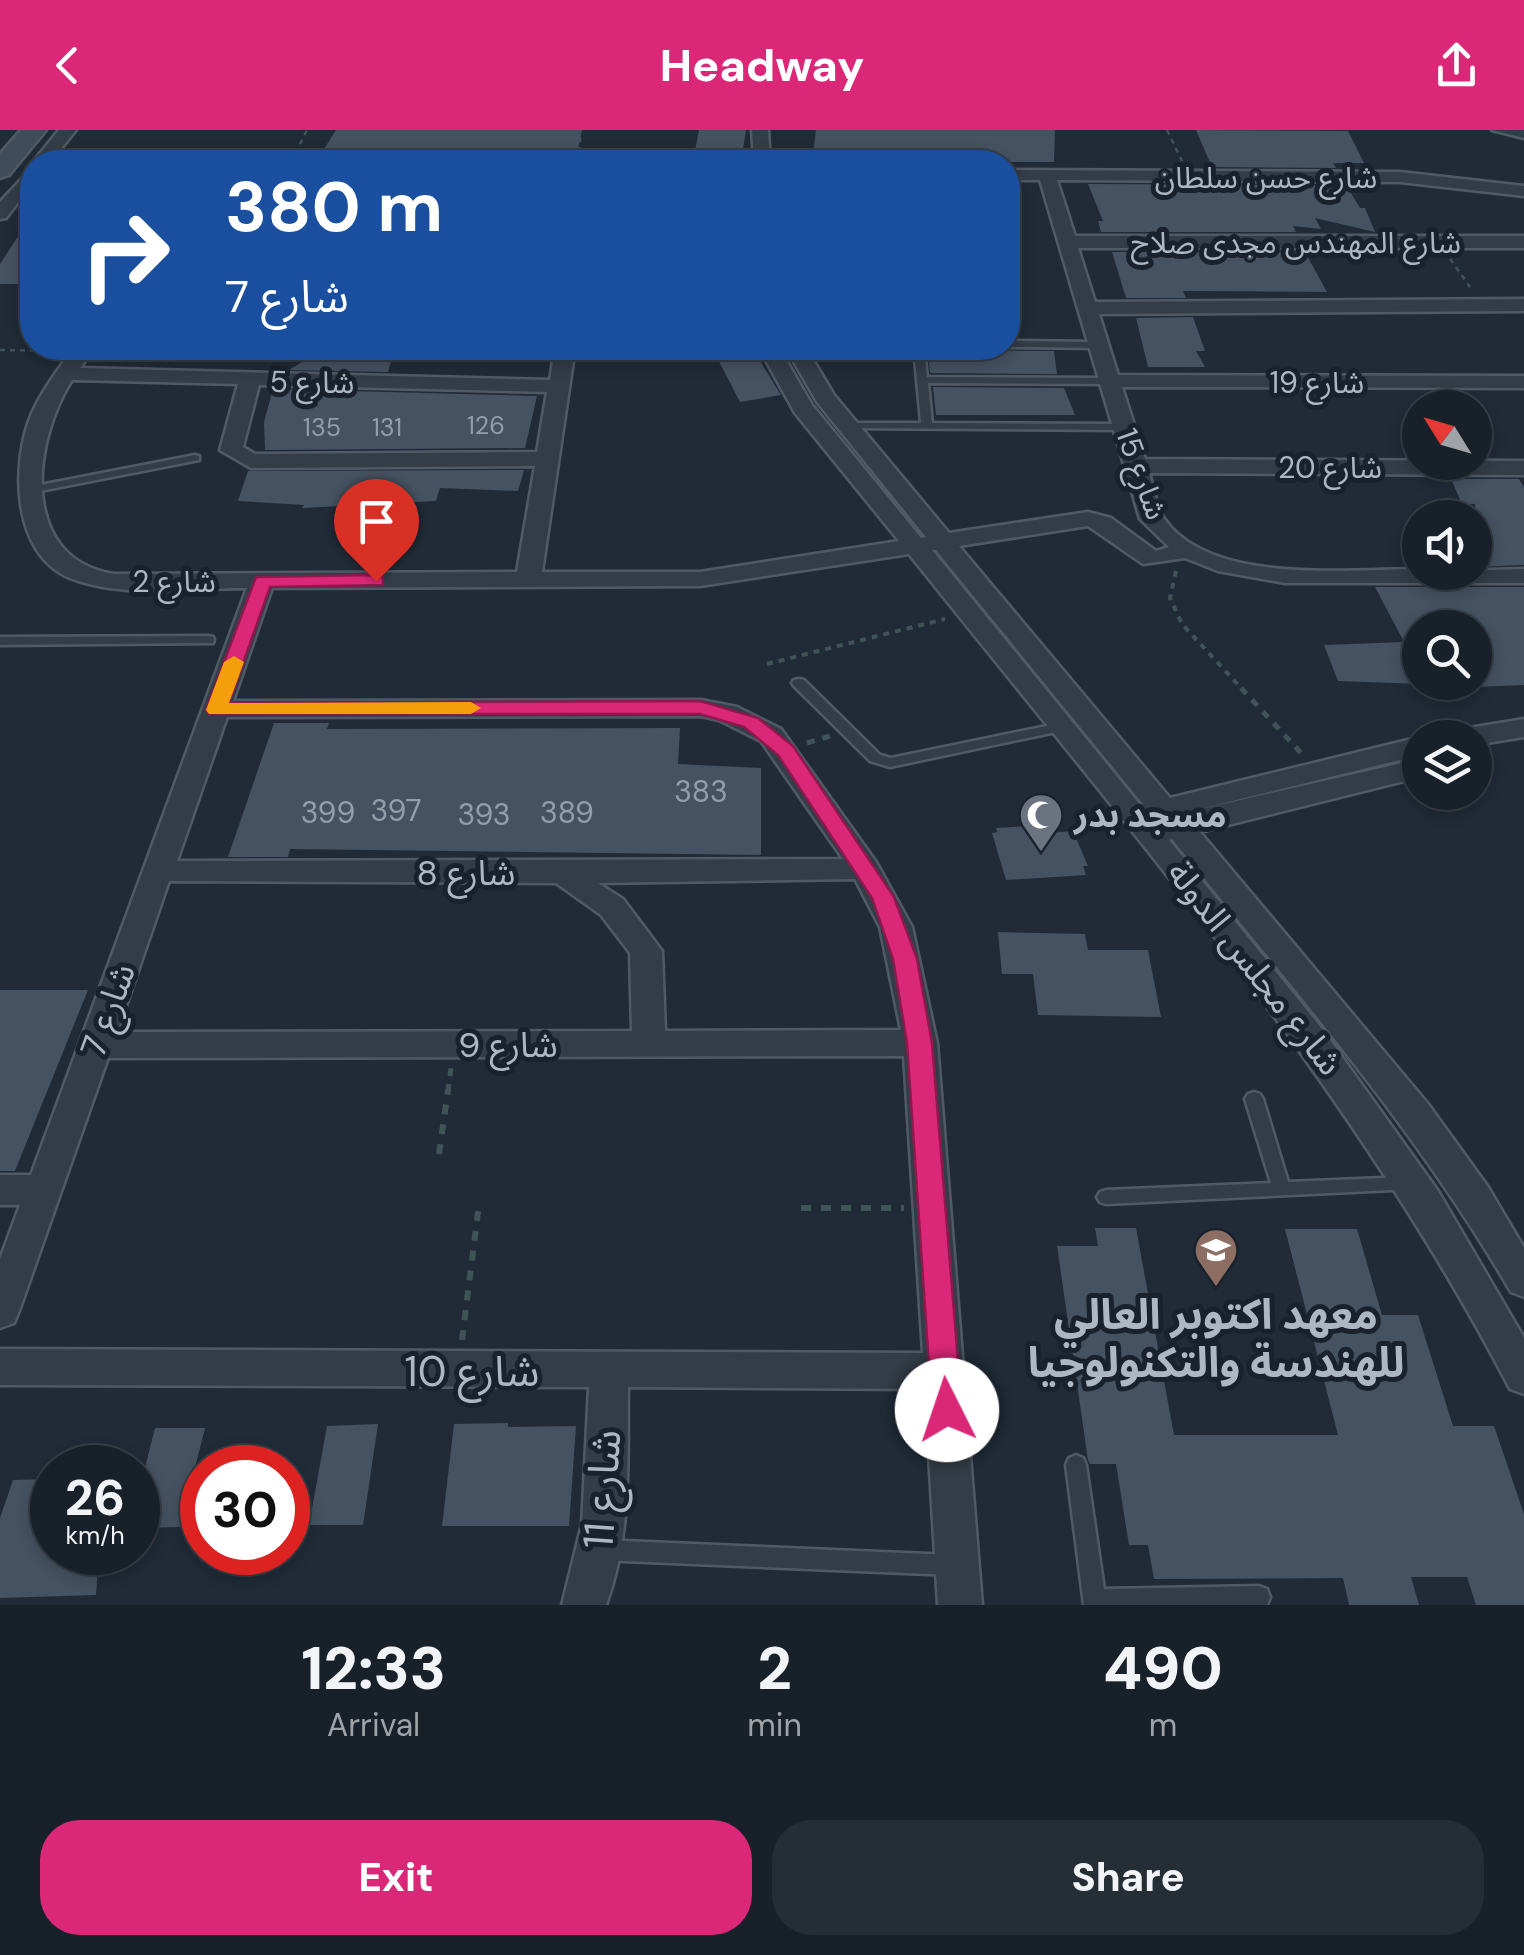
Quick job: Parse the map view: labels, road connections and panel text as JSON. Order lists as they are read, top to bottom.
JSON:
{
  "streets": {
    "street": [
      "شارع حسن سلطان",
      "شارع المهندس مجدى صلاح",
      "شارع 5",
      "شارع 19",
      "شارع 20",
      "شارع 15",
      "شارع 2",
      "شارع 8",
      "شارع مجلس الدولة",
      "شارع 7",
      "شارع 9",
      "شارع 10",
      "شارع 11"
    ]
  },
  "crossings": [
    ["شارع حسن سلطان", "شارع 15"],
    ["شارع المهندس مجدى صلاح", "شارع 15"],
    ["شارع 5", "شارع 2"],
    ["شارع 19", "شارع 15"],
    ["شارع 20", "شارع 15"],
    ["شارع 15", "شارع 2"],
    ["شارع 2", "شارع مجلس الدولة"],
    ["شارع 2", "شارع 7"],
    ["شارع 8", "شارع 7"],
    ["شارع 8", "شارع 9"],
    ["شارع 7", "شارع 9"],
    ["شارع 10", "شارع 11"]
  ],
  "places": {
    "mosque": ["مسجد بدر"],
    "school or university": ["معهد اكتوبر العالي للهندسة والتكنولوجيا"]
  },
  "house_numbers": [
    "126",
    "135",
    "131",
    "383",
    "397",
    "399",
    "389",
    "393"
  ],
  "north": "top left",
  "page": {
    "header": "Headway",
    "turn": ["380 m", "شارع 7"],
    "speed": "26 km/h",
    "limit": "30",
    "eta": [
      "12:33",
      "Arrival",
      "2",
      "min",
      "490",
      "m"
    ],
    "buttons": ["Exit", "Share"]
  }
}
